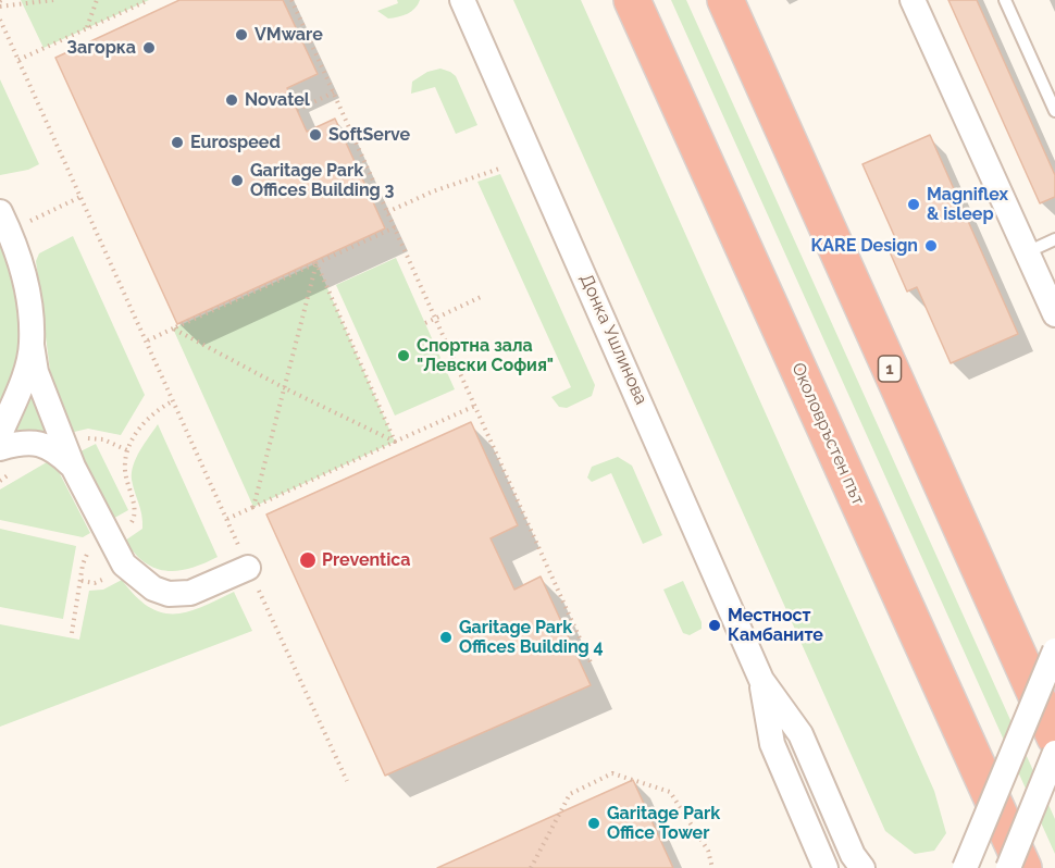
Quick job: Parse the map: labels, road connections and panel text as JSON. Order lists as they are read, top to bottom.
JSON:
{
  "streets": {
    "highway": ["1", "Околовръстен път"],
    "street": ["Донка Ушлинова"]
  },
  "places": [
    "VMware",
    "Загорка",
    "Novatel",
    "SoftServe",
    "Eurospeed",
    "Garitage Park Offices Building 3",
    "Magniflex & isleep",
    "KARE Design",
    "Спортна зала \"Левски София\"",
    "Preventica",
    "Местност Камбаните",
    "Garitage Park Offices Building 4",
    "Garitage Park Office Tower"
  ]
}
